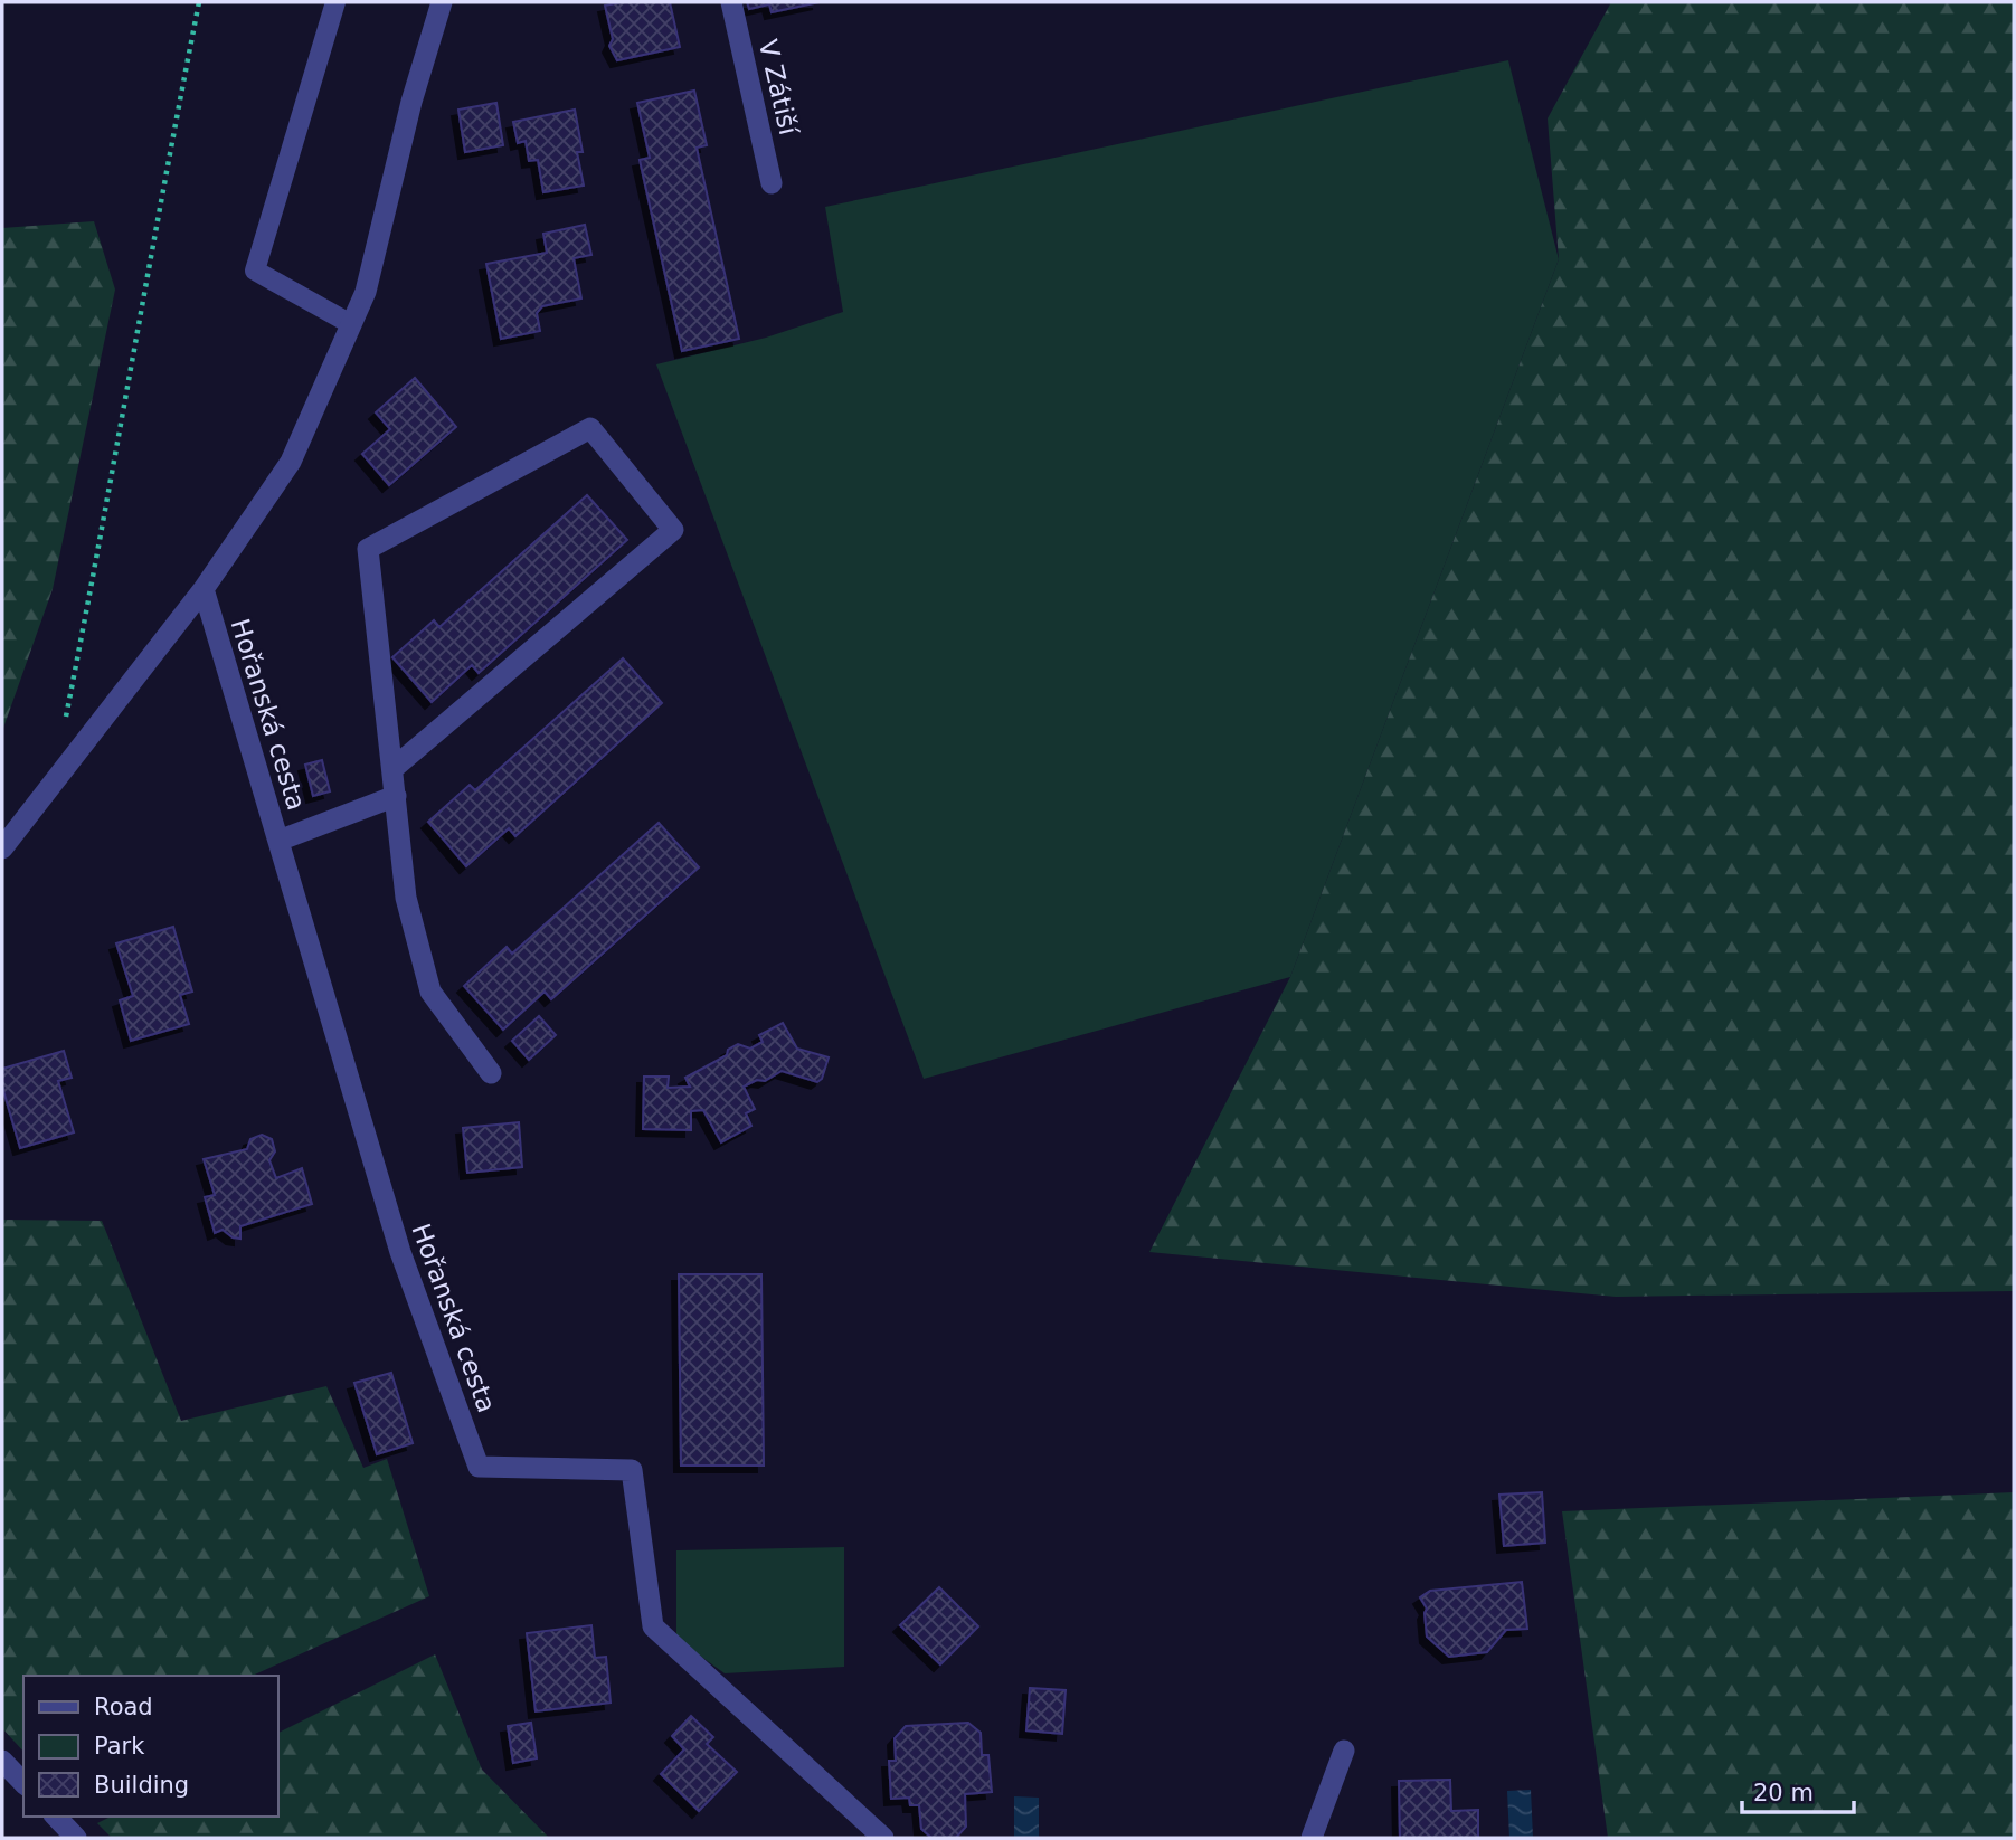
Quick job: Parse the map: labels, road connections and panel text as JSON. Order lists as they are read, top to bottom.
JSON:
{
  "streets": {
    "street": ["V Zátiší", "Hořanská cesta"]
  },
  "legend": ["Road", "Park", "Building"],
  "scale_bar": "20 m"
}
